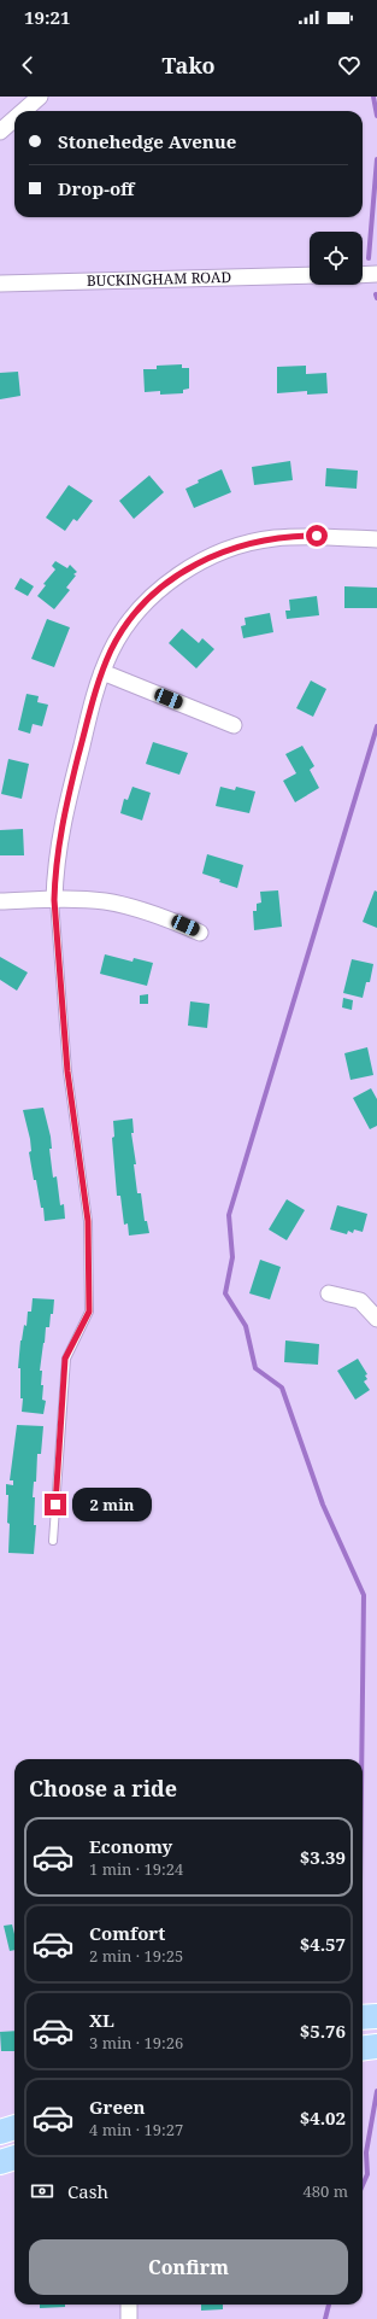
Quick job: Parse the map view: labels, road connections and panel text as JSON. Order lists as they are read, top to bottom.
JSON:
{
  "streets": {
    "street": ["BUCKINGHAM ROAD"]
  },
  "page": {
    "status": "19:21",
    "header": "Tako",
    "banner": ["Stonehedge Avenue", "Drop-off"],
    "bubble": "2 min",
    "heading": "Choose a ride",
    "list": [
      {
        "name": "Economy",
        "note": "1 min · 19:24",
        "value": "$3.39"
      },
      {
        "name": "Comfort",
        "note": "2 min · 19:25",
        "value": "$4.57"
      },
      {
        "name": "XL",
        "note": "3 min · 19:26",
        "value": "$5.76"
      },
      {
        "name": "Green",
        "note": "4 min · 19:27",
        "value": "$4.02"
      }
    ],
    "pay": ["Cash", "480 m"],
    "buttons": "Confirm"
  }
}
